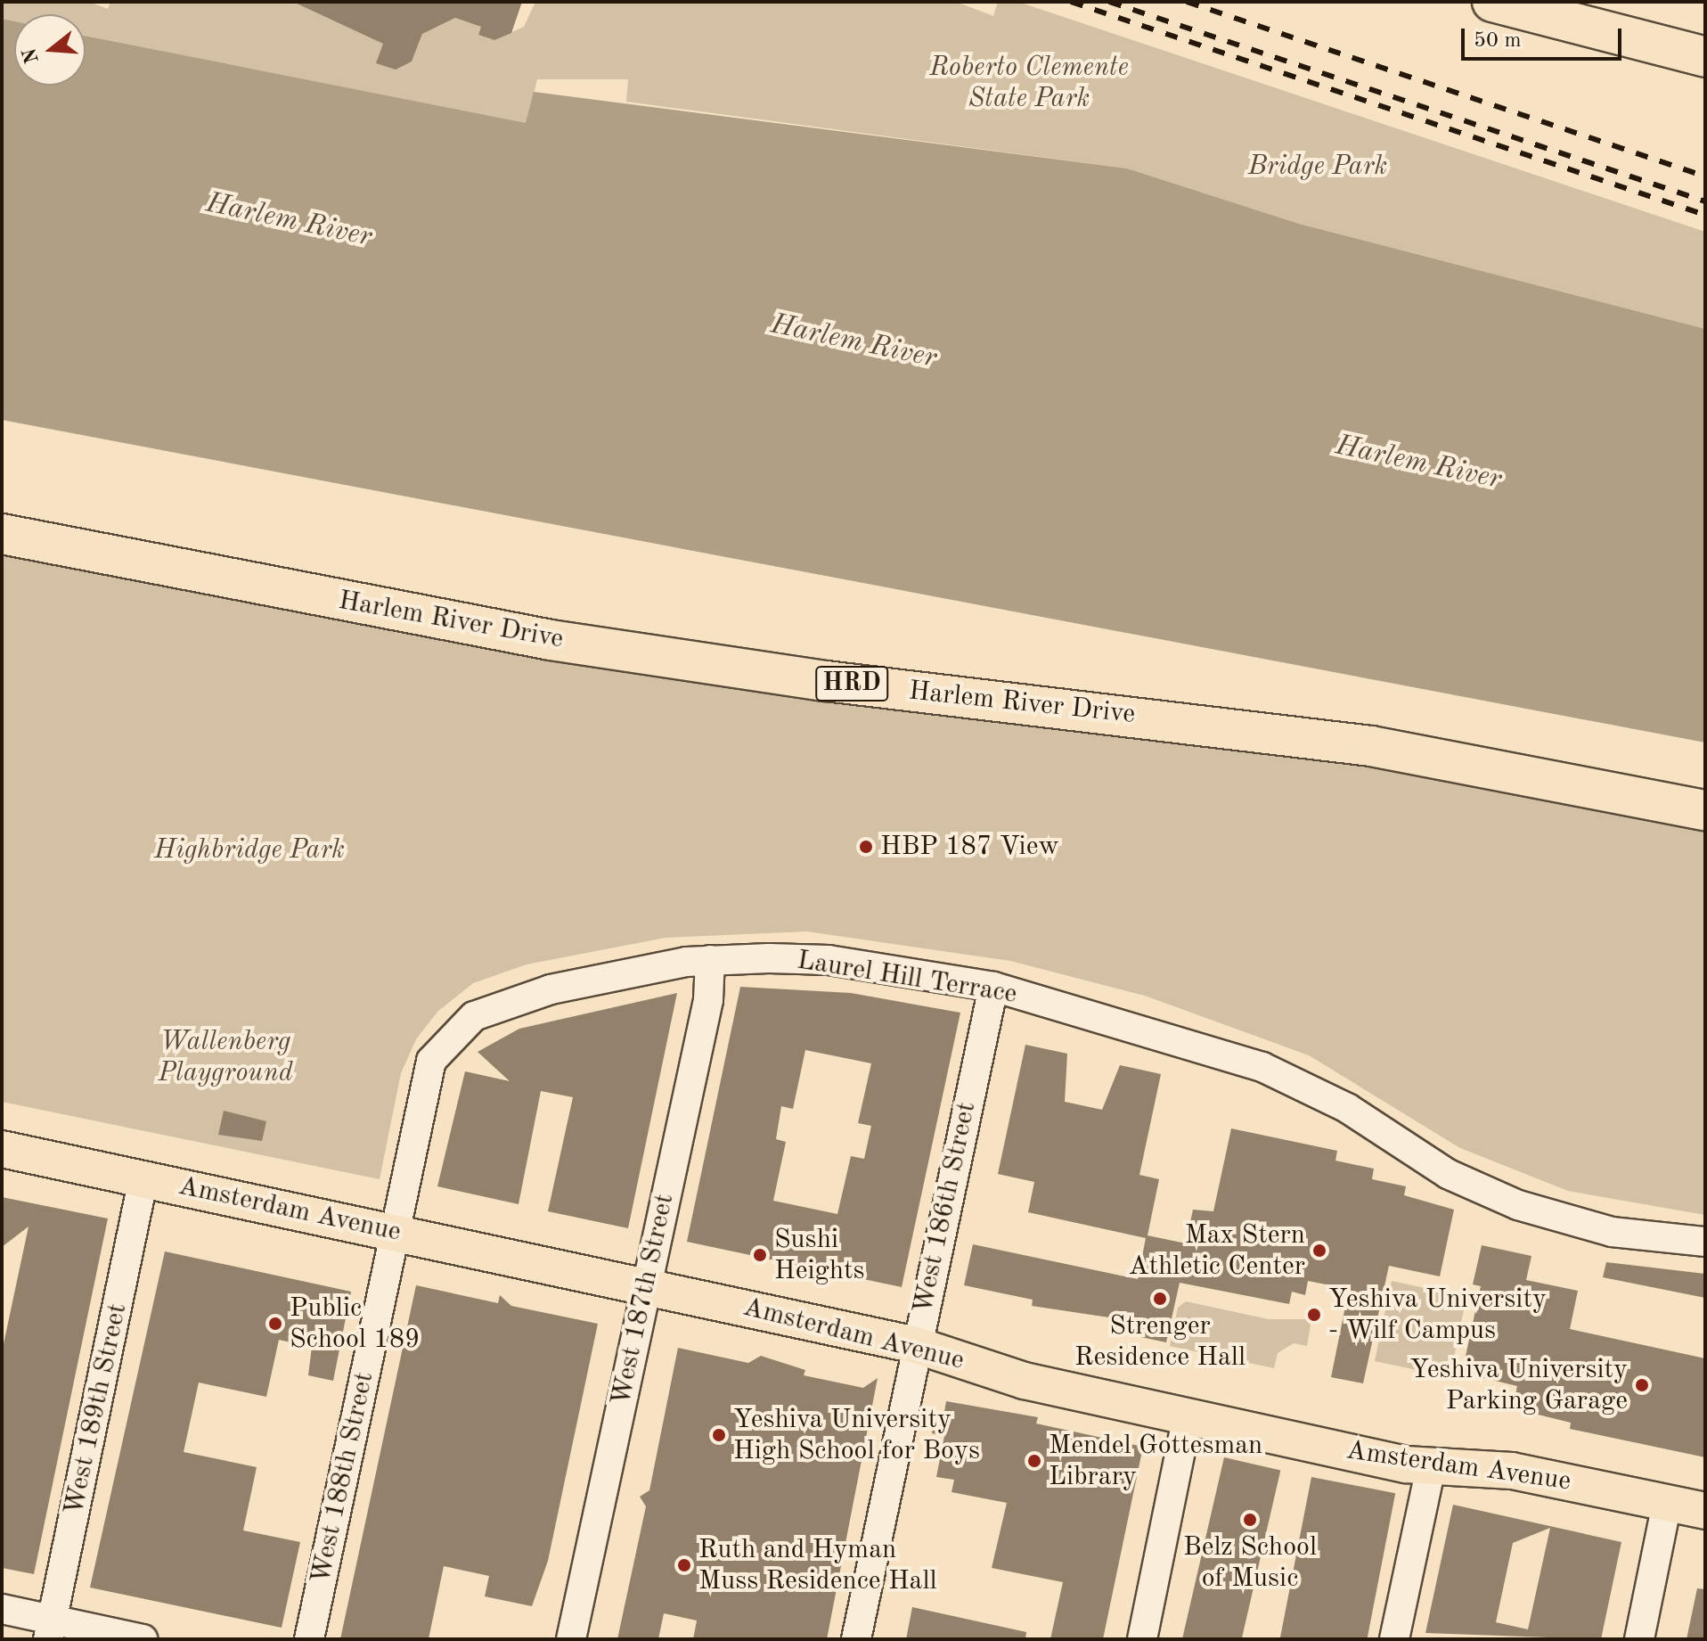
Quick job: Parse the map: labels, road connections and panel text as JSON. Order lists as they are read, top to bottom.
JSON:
{
  "streets": {
    "highway": ["Harlem River Drive", "HRD"],
    "main road": ["Amsterdam Avenue"],
    "street": [
      "Laurel Hill Terrace",
      "West 186th Street",
      "West 187th Street",
      "West 189th Street",
      "West 188th Street"
    ]
  },
  "crossings": [
    ["Laurel Hill Terrace", "West 186th Street"],
    ["Laurel Hill Terrace", "Amsterdam Avenue"],
    ["Laurel Hill Terrace", "West 187th Street"],
    ["Laurel Hill Terrace", "West 188th Street"],
    ["West 186th Street", "Amsterdam Avenue"],
    ["Amsterdam Avenue", "West 187th Street"],
    ["Amsterdam Avenue", "West 189th Street"],
    ["Amsterdam Avenue", "West 188th Street"]
  ],
  "water": ["Harlem River"],
  "parks": [
    "Roberto Clemente State Park",
    "Bridge Park",
    "Highbridge Park",
    "Wallenberg Playground"
  ],
  "places": [
    "HBP 187 View",
    "Max Stern Athletic Center",
    "Sushi Heights",
    "Strenger Residence Hall",
    "Yeshiva University - Wilf Campus",
    "Public School 189",
    "Yeshiva University Parking Garage",
    "Yeshiva University High School for Boys",
    "Mendel Gottesman Library",
    "Belz School of Music",
    "Ruth and Hyman Muss Residence Hall"
  ],
  "scale_bar": "50 m",
  "north": "left"
}
